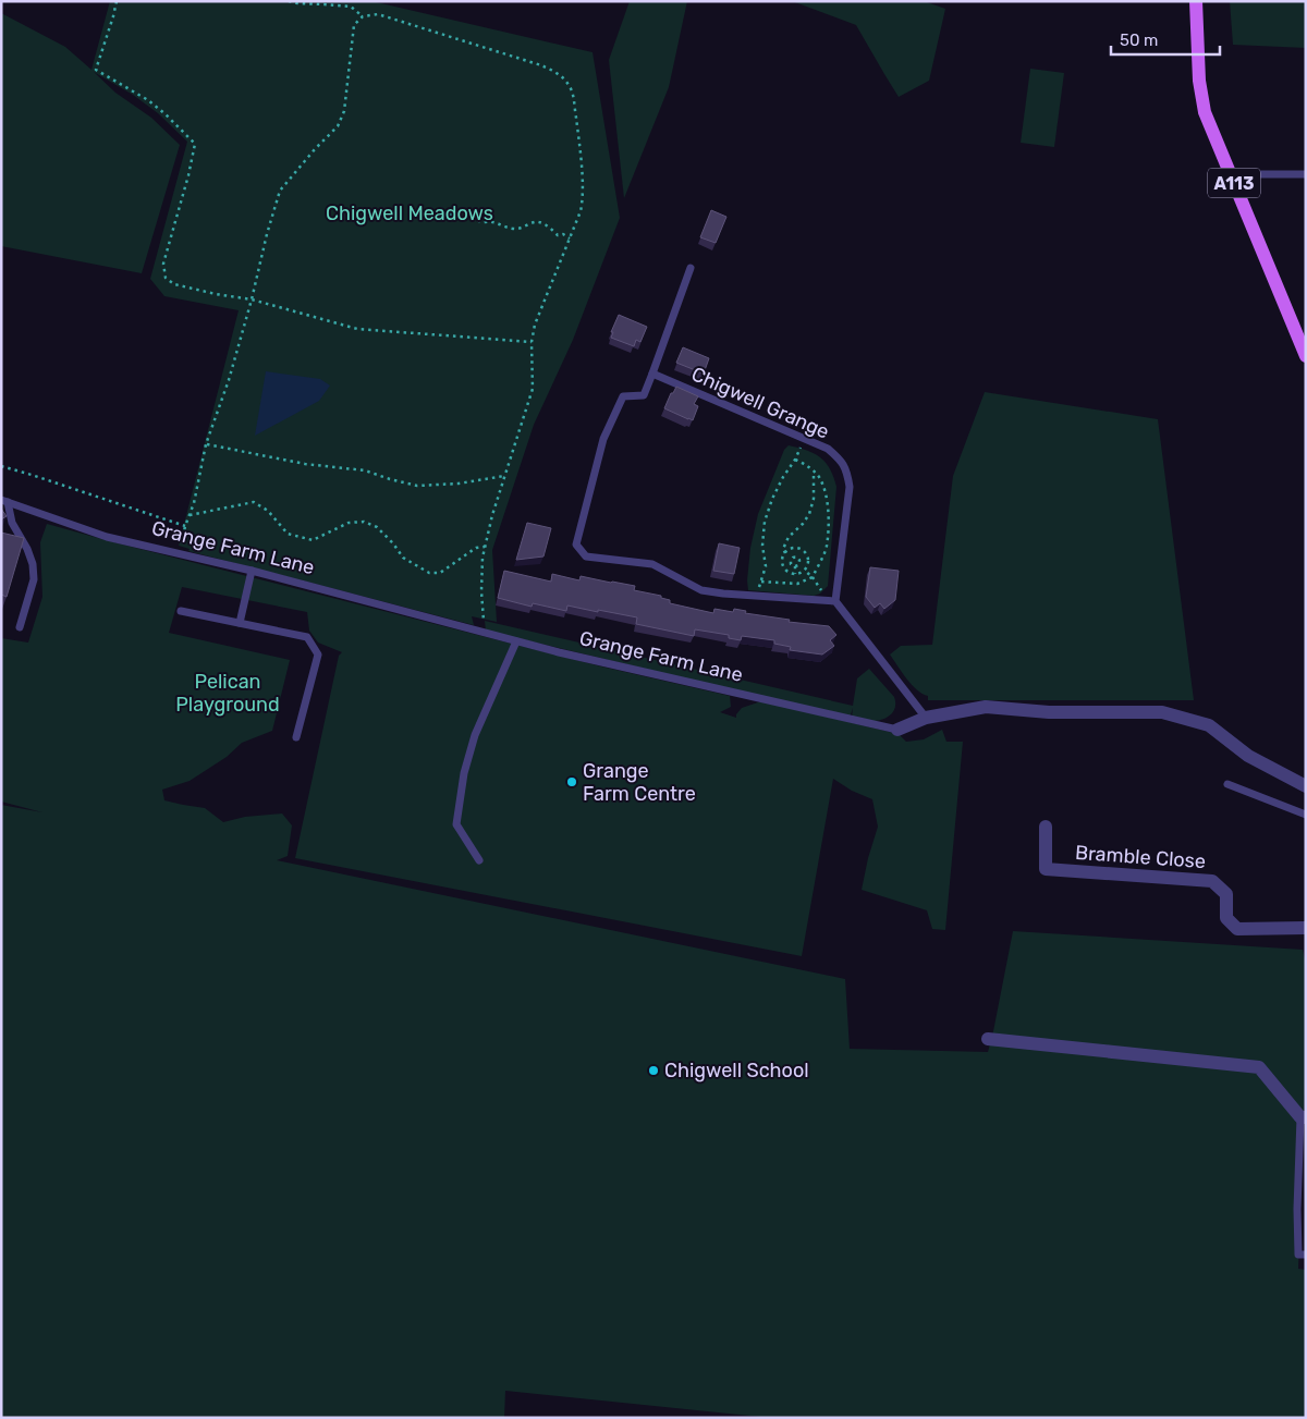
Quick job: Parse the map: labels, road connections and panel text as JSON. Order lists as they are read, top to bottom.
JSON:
{
  "streets": {
    "main road": ["A113"],
    "street": ["Grange Farm Lane", "Bramble Close"],
    "lane": ["Chigwell Grange"]
  },
  "parks": ["Chigwell Meadows", "Pelican Playground"],
  "places": ["Grange Farm Centre", "Chigwell School"],
  "scale_bar": "50 m"
}
